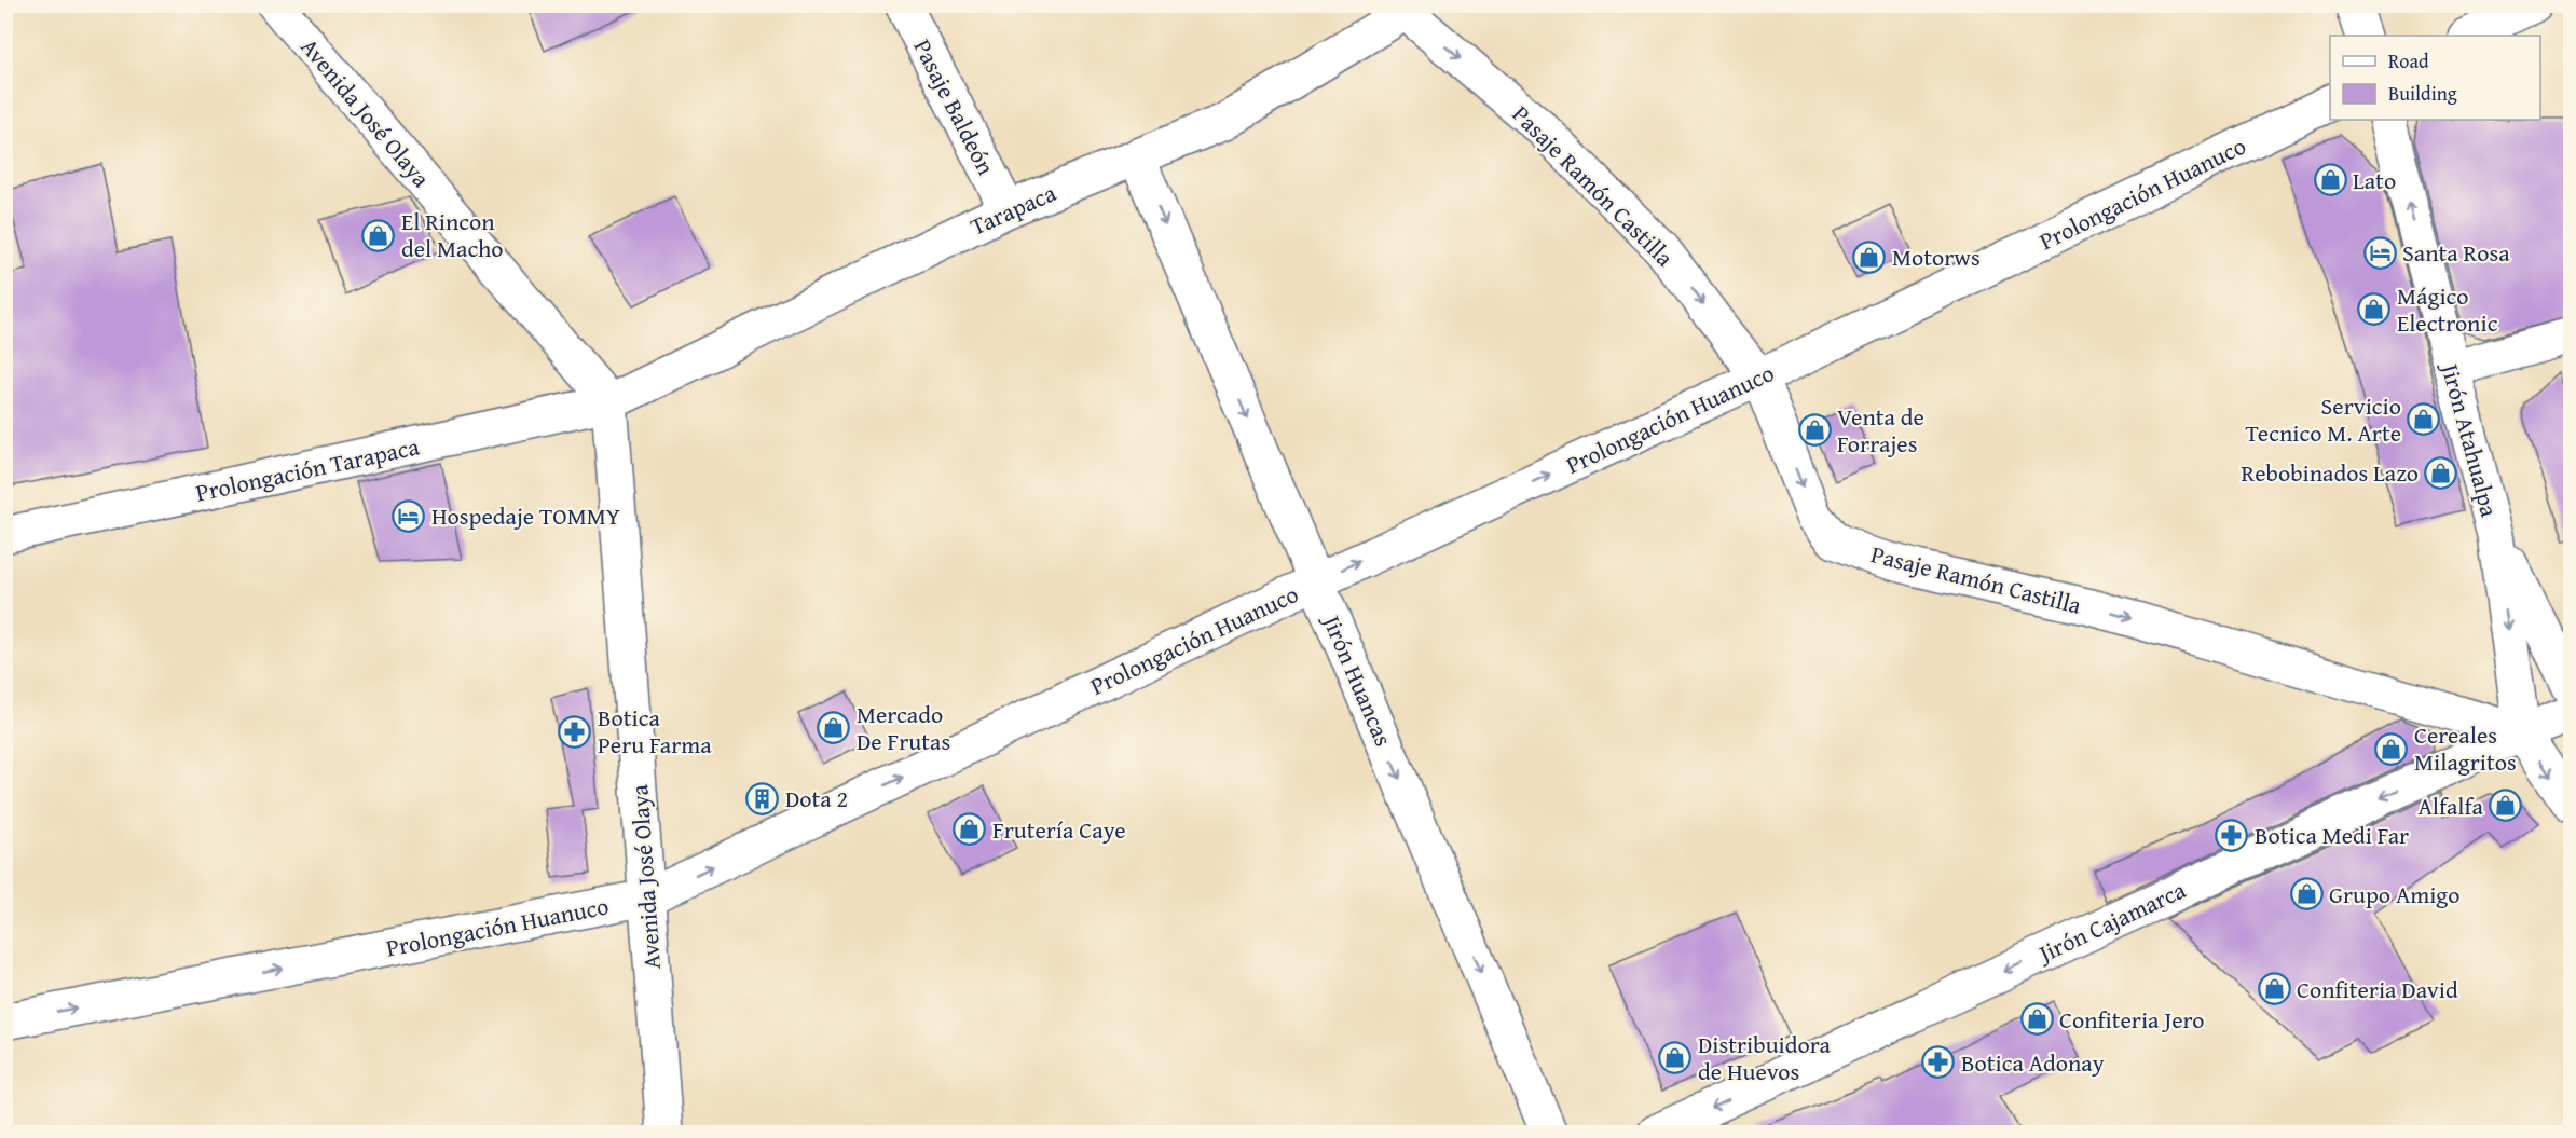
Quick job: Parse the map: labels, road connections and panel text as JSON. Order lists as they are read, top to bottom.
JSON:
{
  "streets": {
    "street": [
      "Pasaje Baldeón",
      "Avenida José Olaya",
      "Pasaje Ramón Castilla",
      "Prolongación Huanuco",
      "Tarapaca",
      "Jirón Atahualpa",
      "Prolongación Tarapaca",
      "Jirón Huancas",
      "Jirón Cajamarca"
    ]
  },
  "crossings": [
    ["Pasaje Baldeón", "Tarapaca"],
    ["Avenida José Olaya", "Prolongación Huanuco"],
    ["Avenida José Olaya", "Tarapaca"],
    ["Avenida José Olaya", "Prolongación Tarapaca"],
    ["Pasaje Ramón Castilla", "Prolongación Huanuco"],
    ["Pasaje Ramón Castilla", "Tarapaca"],
    ["Pasaje Ramón Castilla", "Jirón Atahualpa"],
    ["Pasaje Ramón Castilla", "Jirón Cajamarca"],
    ["Prolongación Huanuco", "Jirón Huancas"],
    ["Tarapaca", "Prolongación Tarapaca"],
    ["Tarapaca", "Jirón Huancas"],
    ["Jirón Atahualpa", "Jirón Cajamarca"]
  ],
  "one_way": [
    "Pasaje Ramón Castilla",
    "Prolongación Huanuco",
    "Jirón Huancas",
    "Jirón Cajamarca"
  ],
  "places": {
    "shop": [
      "Lato",
      "El Rincon del Macho",
      "Motorws",
      "Mágico Electronic",
      "Servicio Tecnico M. Arte",
      "Venta de Forrajes",
      "Rebobinados Lazo",
      "Mercado De Frutas",
      "Cereales Milagritos",
      "Alfalfa",
      "Frutería Caye",
      "Grupo Amigo",
      "Confiteria David",
      "Confiteria Jero",
      "Distribuidora de Huevos"
    ],
    "hotel": ["Santa Rosa", "Hospedaje TOMMY"],
    "pharmacy": ["Botica Peru Farma", "Botica Medi Far", "Botica Adonay"],
    "building": ["Dota 2"]
  },
  "legend": ["Road", "Building"]
}
